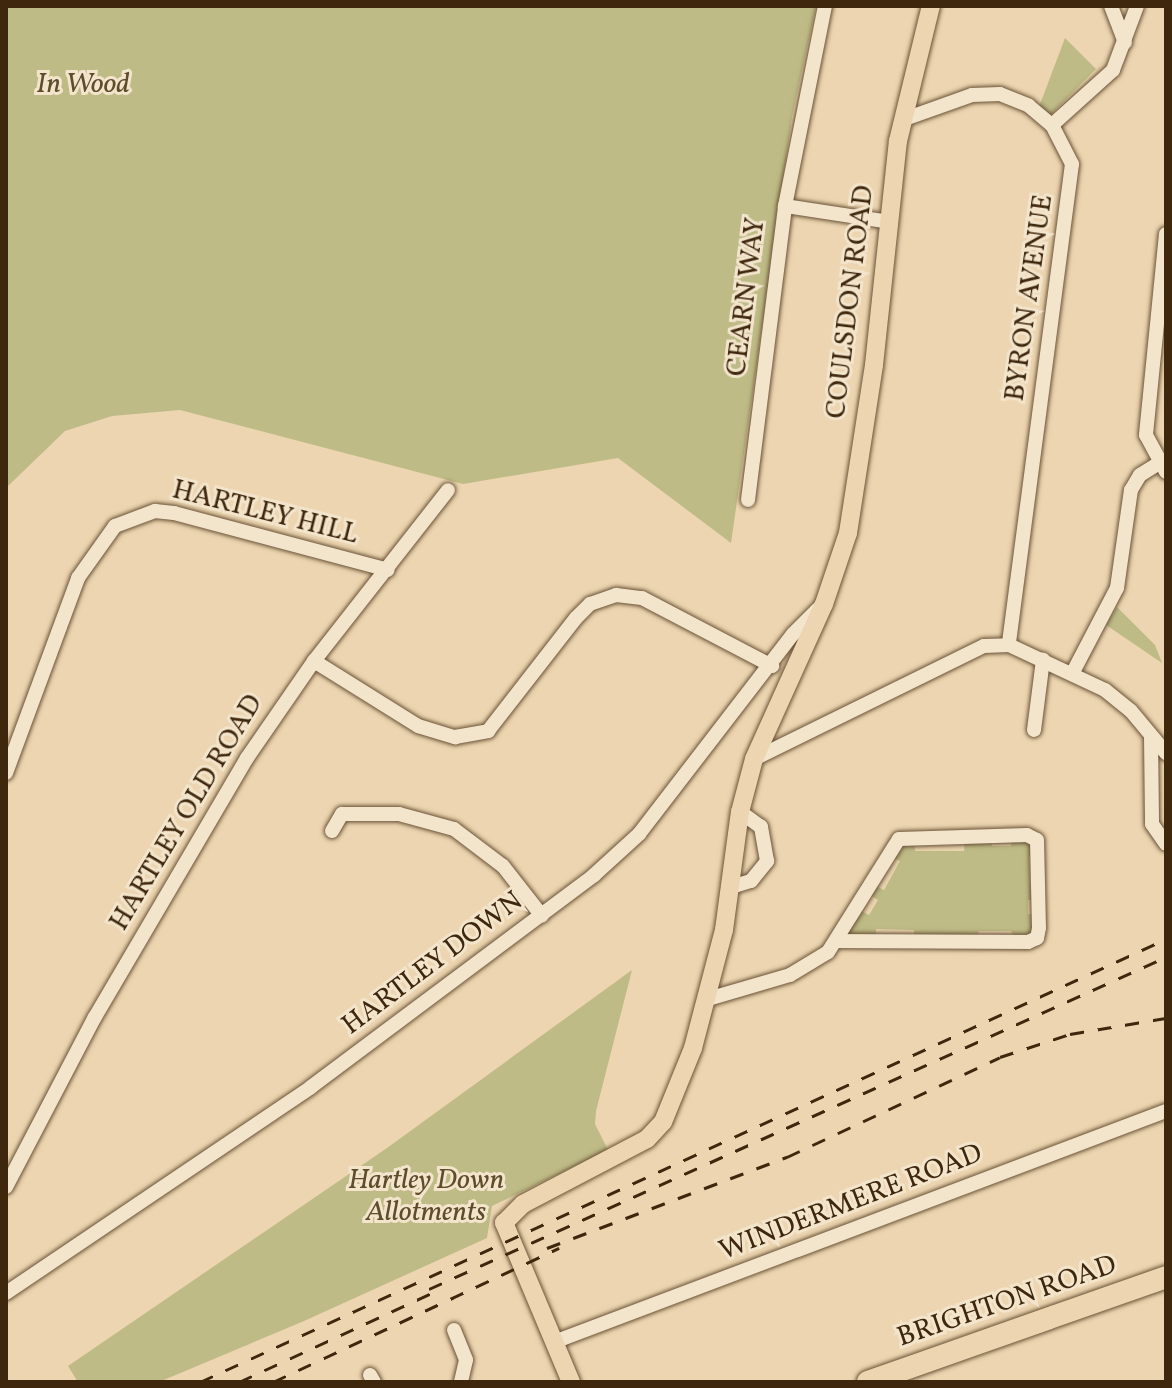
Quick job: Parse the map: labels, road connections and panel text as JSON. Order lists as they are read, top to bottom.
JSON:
{
  "streets": {
    "highway": ["BRIGHTON ROAD"],
    "main road": ["COULSDON ROAD"],
    "street": [
      "CEARN WAY",
      "BYRON AVENUE",
      "HARTLEY HILL",
      "HARTLEY OLD ROAD",
      "HARTLEY DOWN",
      "WINDERMERE ROAD"
    ]
  },
  "crossings": [
    ["CEARN WAY", "COULSDON ROAD"],
    ["BYRON AVENUE", "COULSDON ROAD"],
    ["COULSDON ROAD", "HARTLEY DOWN"],
    ["COULSDON ROAD", "WINDERMERE ROAD"],
    ["HARTLEY HILL", "HARTLEY OLD ROAD"]
  ],
  "parks": ["In Wood", "Hartley Down Allotments"]
}
